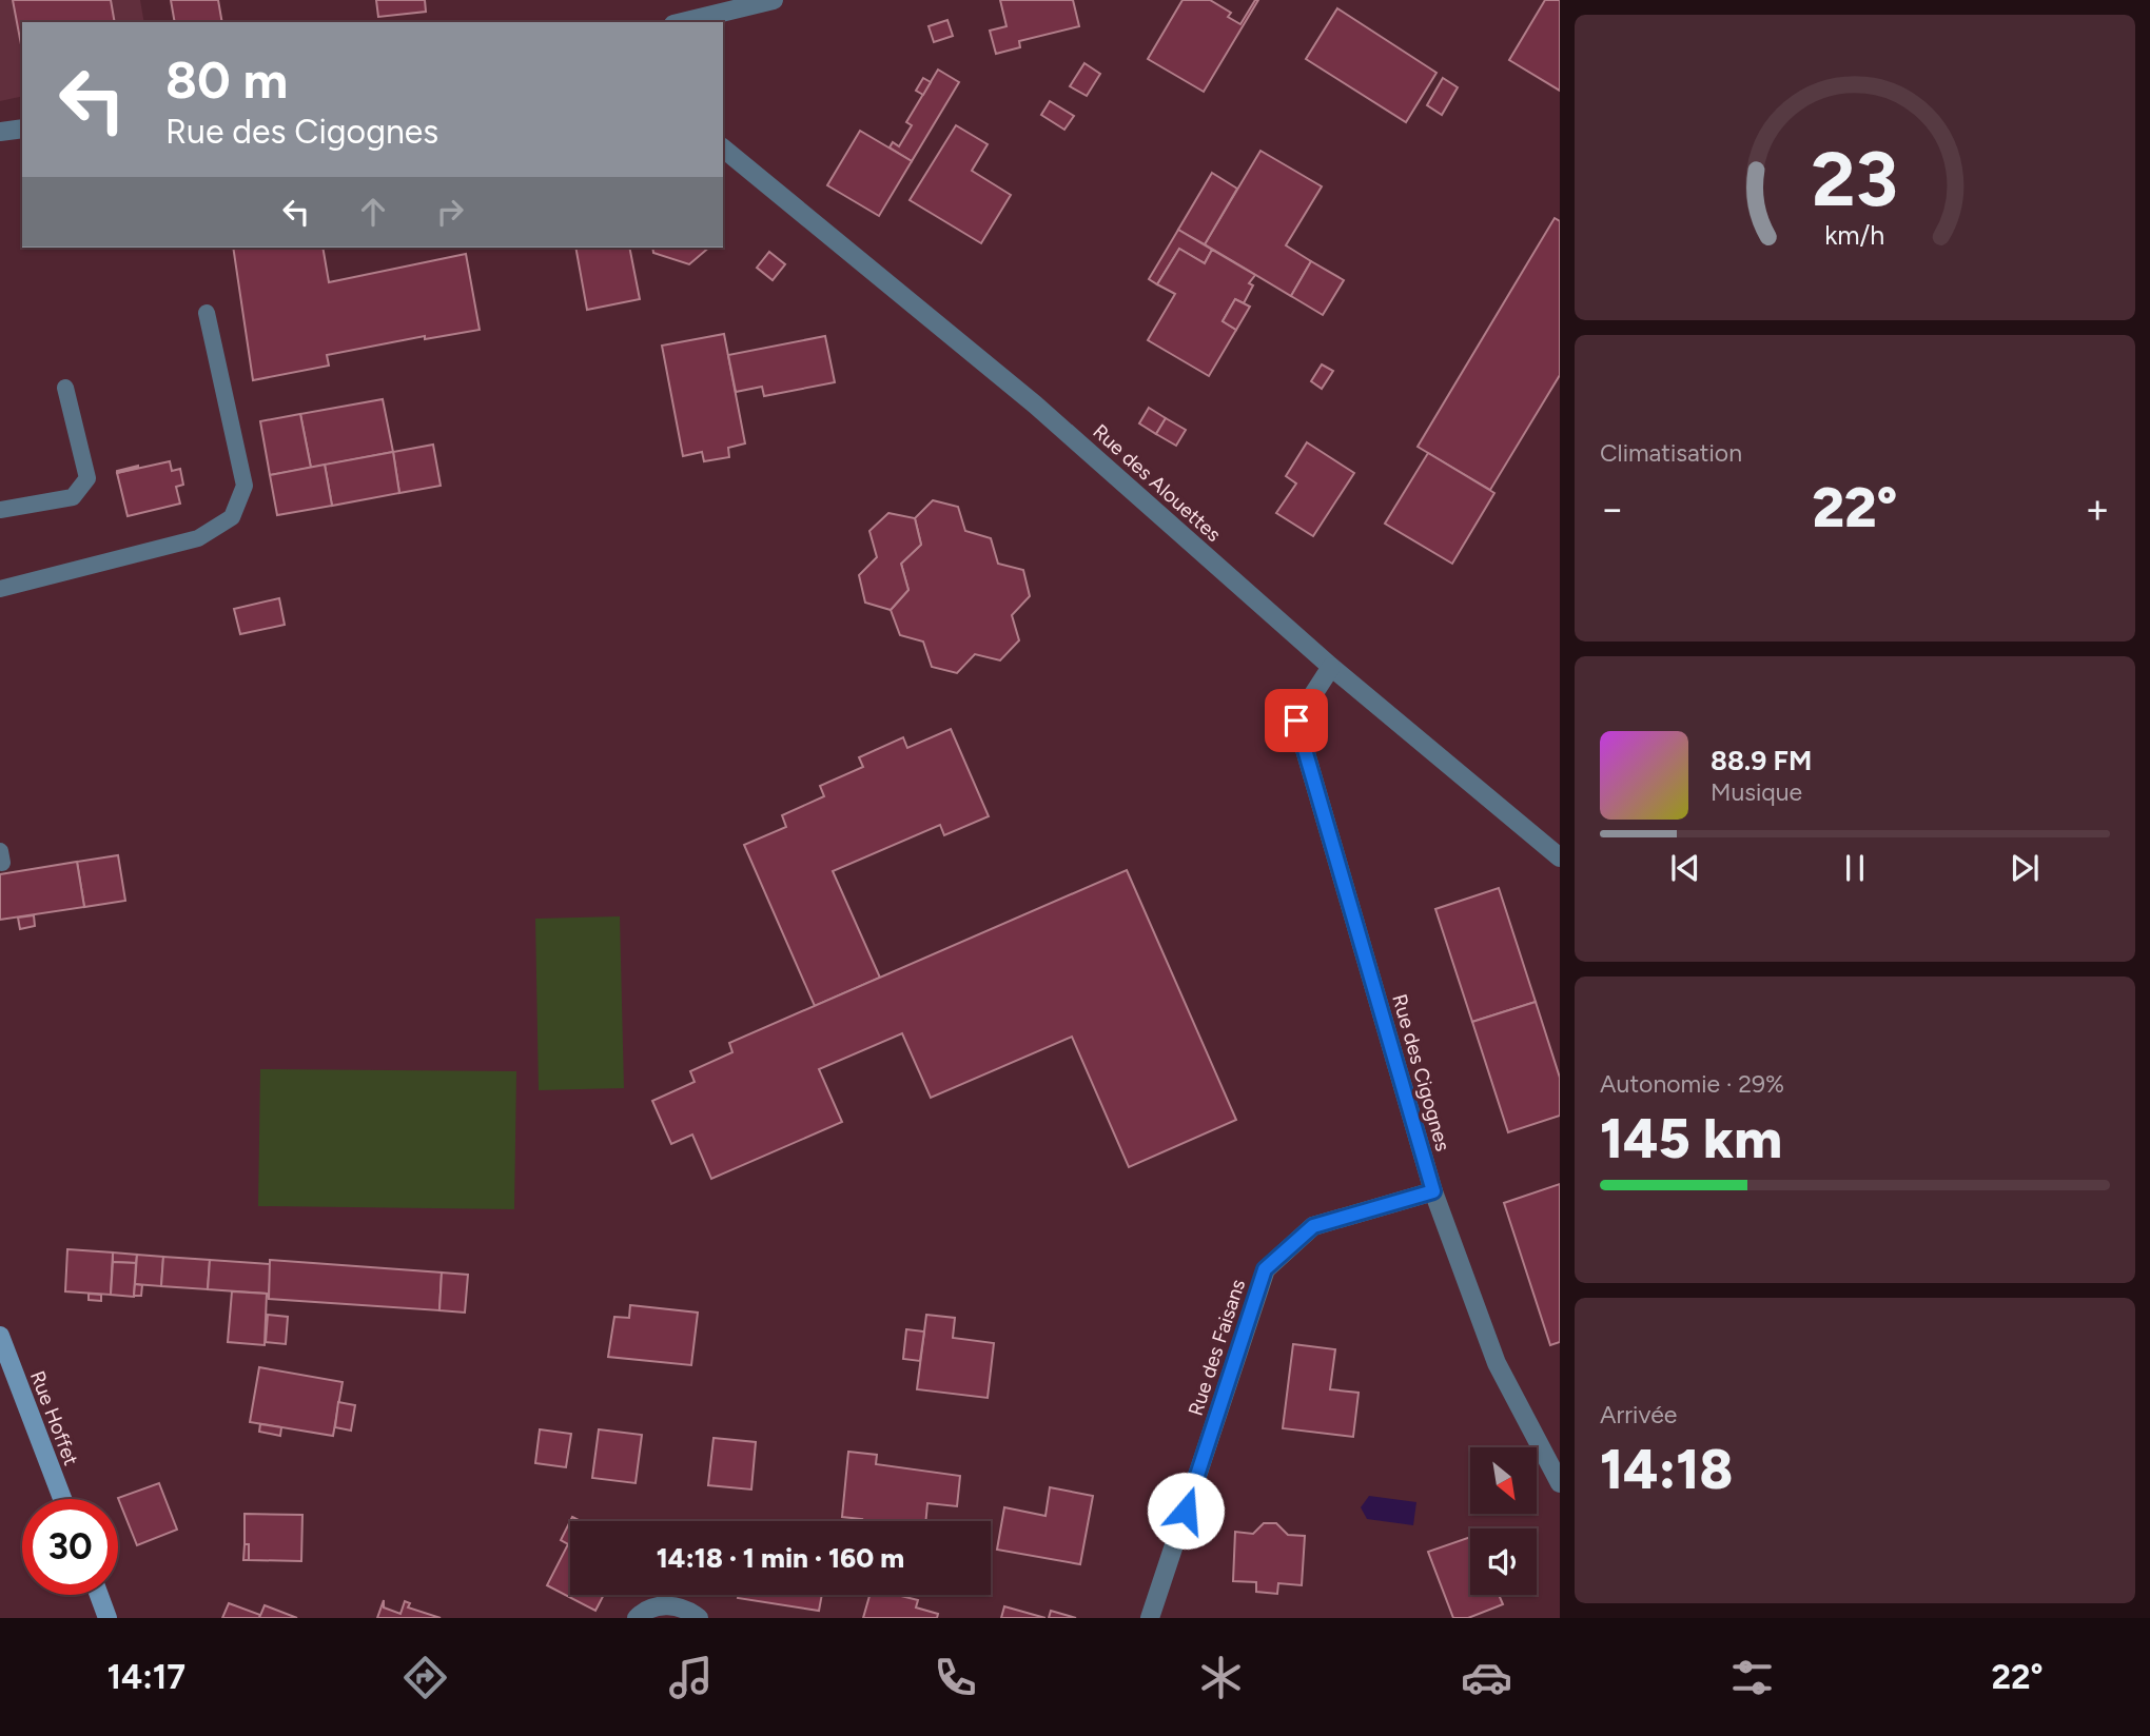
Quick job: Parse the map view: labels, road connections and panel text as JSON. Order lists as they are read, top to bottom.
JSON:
{
  "streets": {
    "main road": ["Rue Hoffet"],
    "street": ["Rue des Alouettes", "Rue des Cigognes", "Rue des Faisans"]
  },
  "crossings": [
    ["Rue des Alouettes", "Rue des Cigognes"],
    ["Rue des Cigognes", "Rue des Faisans"]
  ],
  "north": "bottom right",
  "page": {
    "turn": ["80 m", "Rue des Cigognes"],
    "tile": [
      "Climatisation",
      ["Autonomie · 29%", "145 km"],
      ["Arrivée", "14:18"]
    ],
    "heat": ["−", "22°", "+"],
    "song": ["88.9 FM", "Musique"],
    "limit": "30",
    "trip": "14:18 · 1 min · 160 m",
    "tabs": ["14:17", "22°"],
    "gauge": ["23", "km/h"]
  }
}
